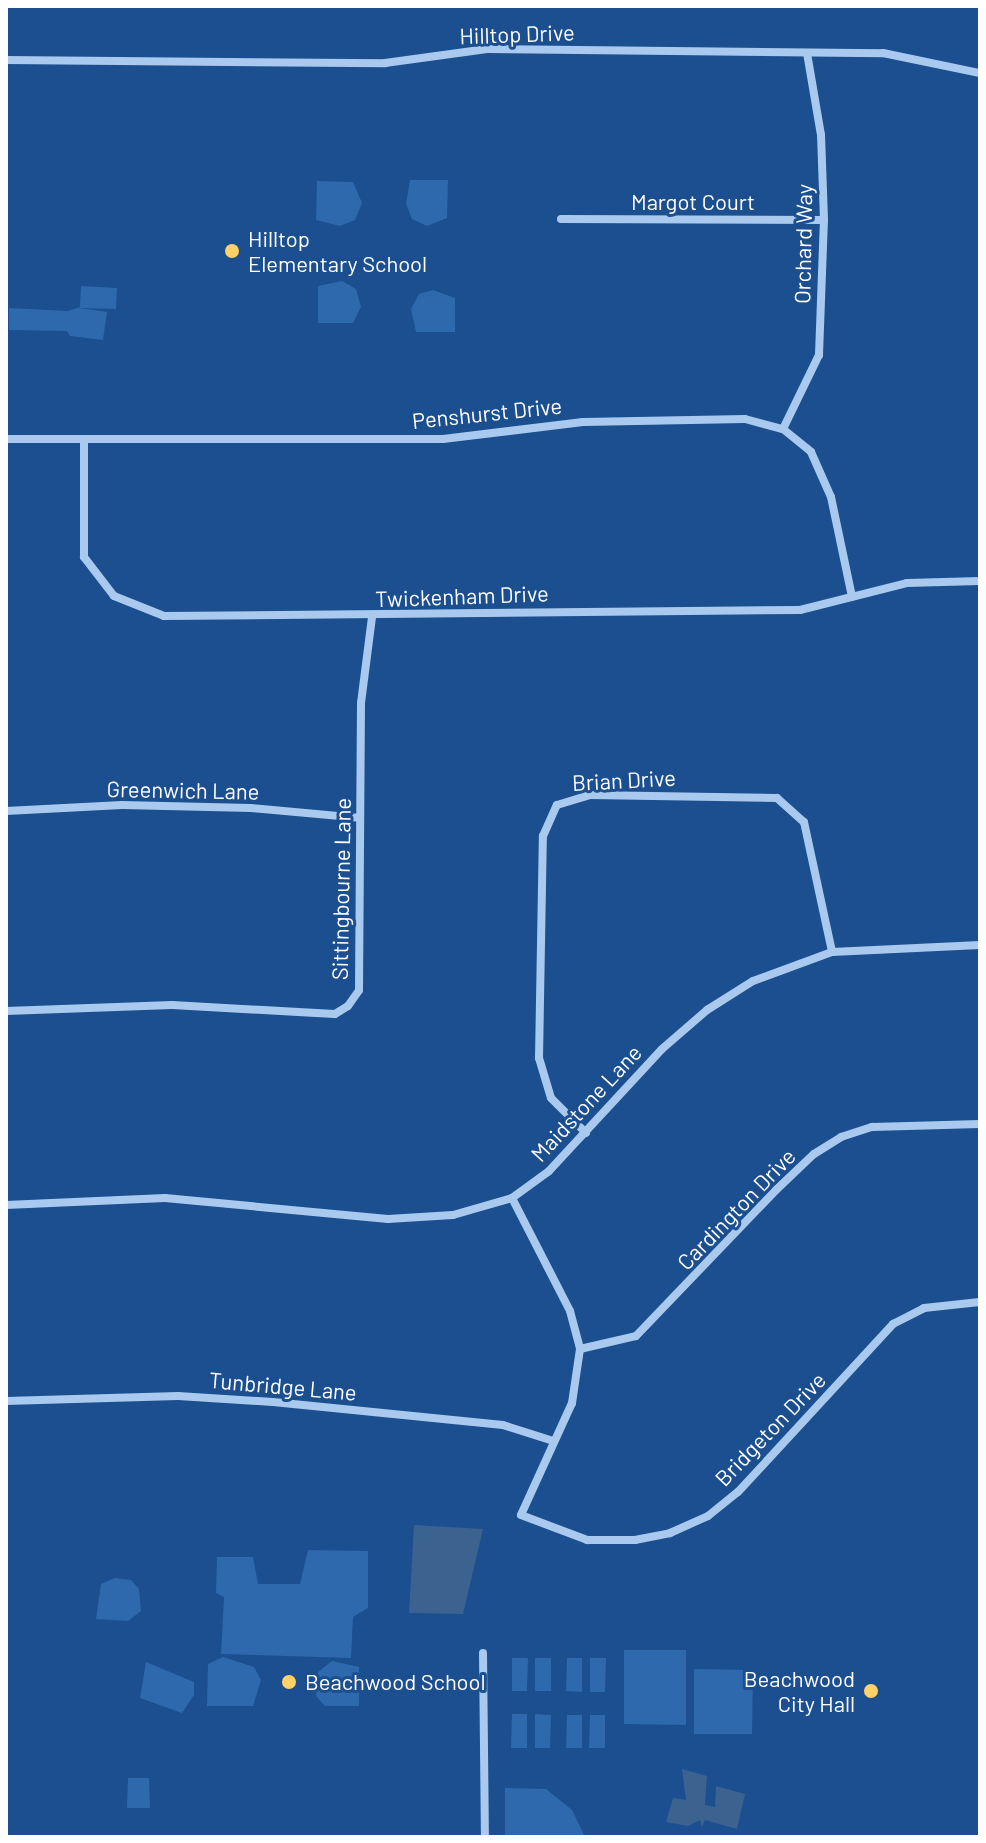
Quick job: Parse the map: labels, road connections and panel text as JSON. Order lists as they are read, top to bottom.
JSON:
{
  "streets": {
    "street": [
      "Hilltop Drive",
      "Margot Court",
      "Orchard Way",
      "Penshurst Drive",
      "Twickenham Drive",
      "Brian Drive",
      "Greenwich Lane",
      "Sittingbourne Lane",
      "Maidstone Lane",
      "Cardington Drive",
      "Tunbridge Lane",
      "Bridgeton Drive"
    ]
  },
  "crossings": [
    ["Hilltop Drive", "Orchard Way"],
    ["Margot Court", "Orchard Way"],
    ["Orchard Way", "Penshurst Drive"],
    ["Penshurst Drive", "Twickenham Drive"],
    ["Twickenham Drive", "Sittingbourne Lane"],
    ["Brian Drive", "Maidstone Lane"],
    ["Greenwich Lane", "Sittingbourne Lane"],
    ["Tunbridge Lane", "Bridgeton Drive"]
  ],
  "places": ["Hilltop Elementary School", "Beachwood School", "Beachwood City Hall"]
}
